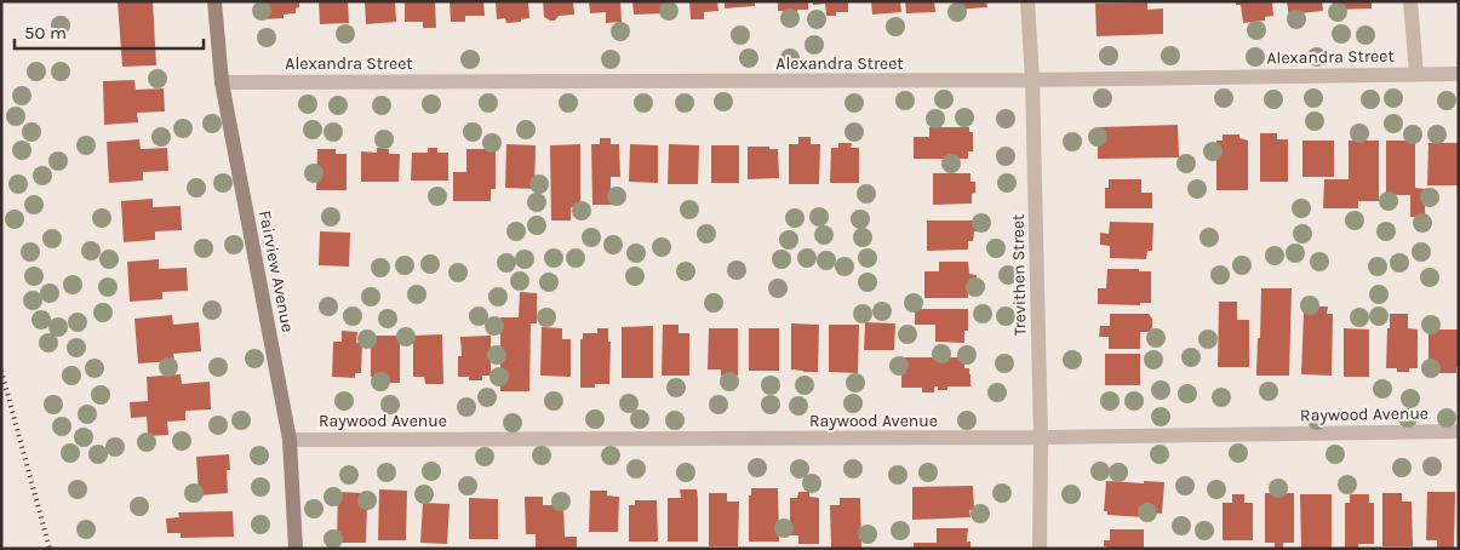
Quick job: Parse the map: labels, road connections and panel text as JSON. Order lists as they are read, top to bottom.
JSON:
{
  "streets": {
    "street": [
      "Alexandra Street",
      "Fairview Avenue",
      "Trevithen Street",
      "Raywood Avenue"
    ]
  },
  "crossings": [
    ["Alexandra Street", "Fairview Avenue"],
    ["Alexandra Street", "Trevithen Street"],
    ["Fairview Avenue", "Raywood Avenue"],
    ["Trevithen Street", "Raywood Avenue"]
  ],
  "scale_bar": "50 m"
}
